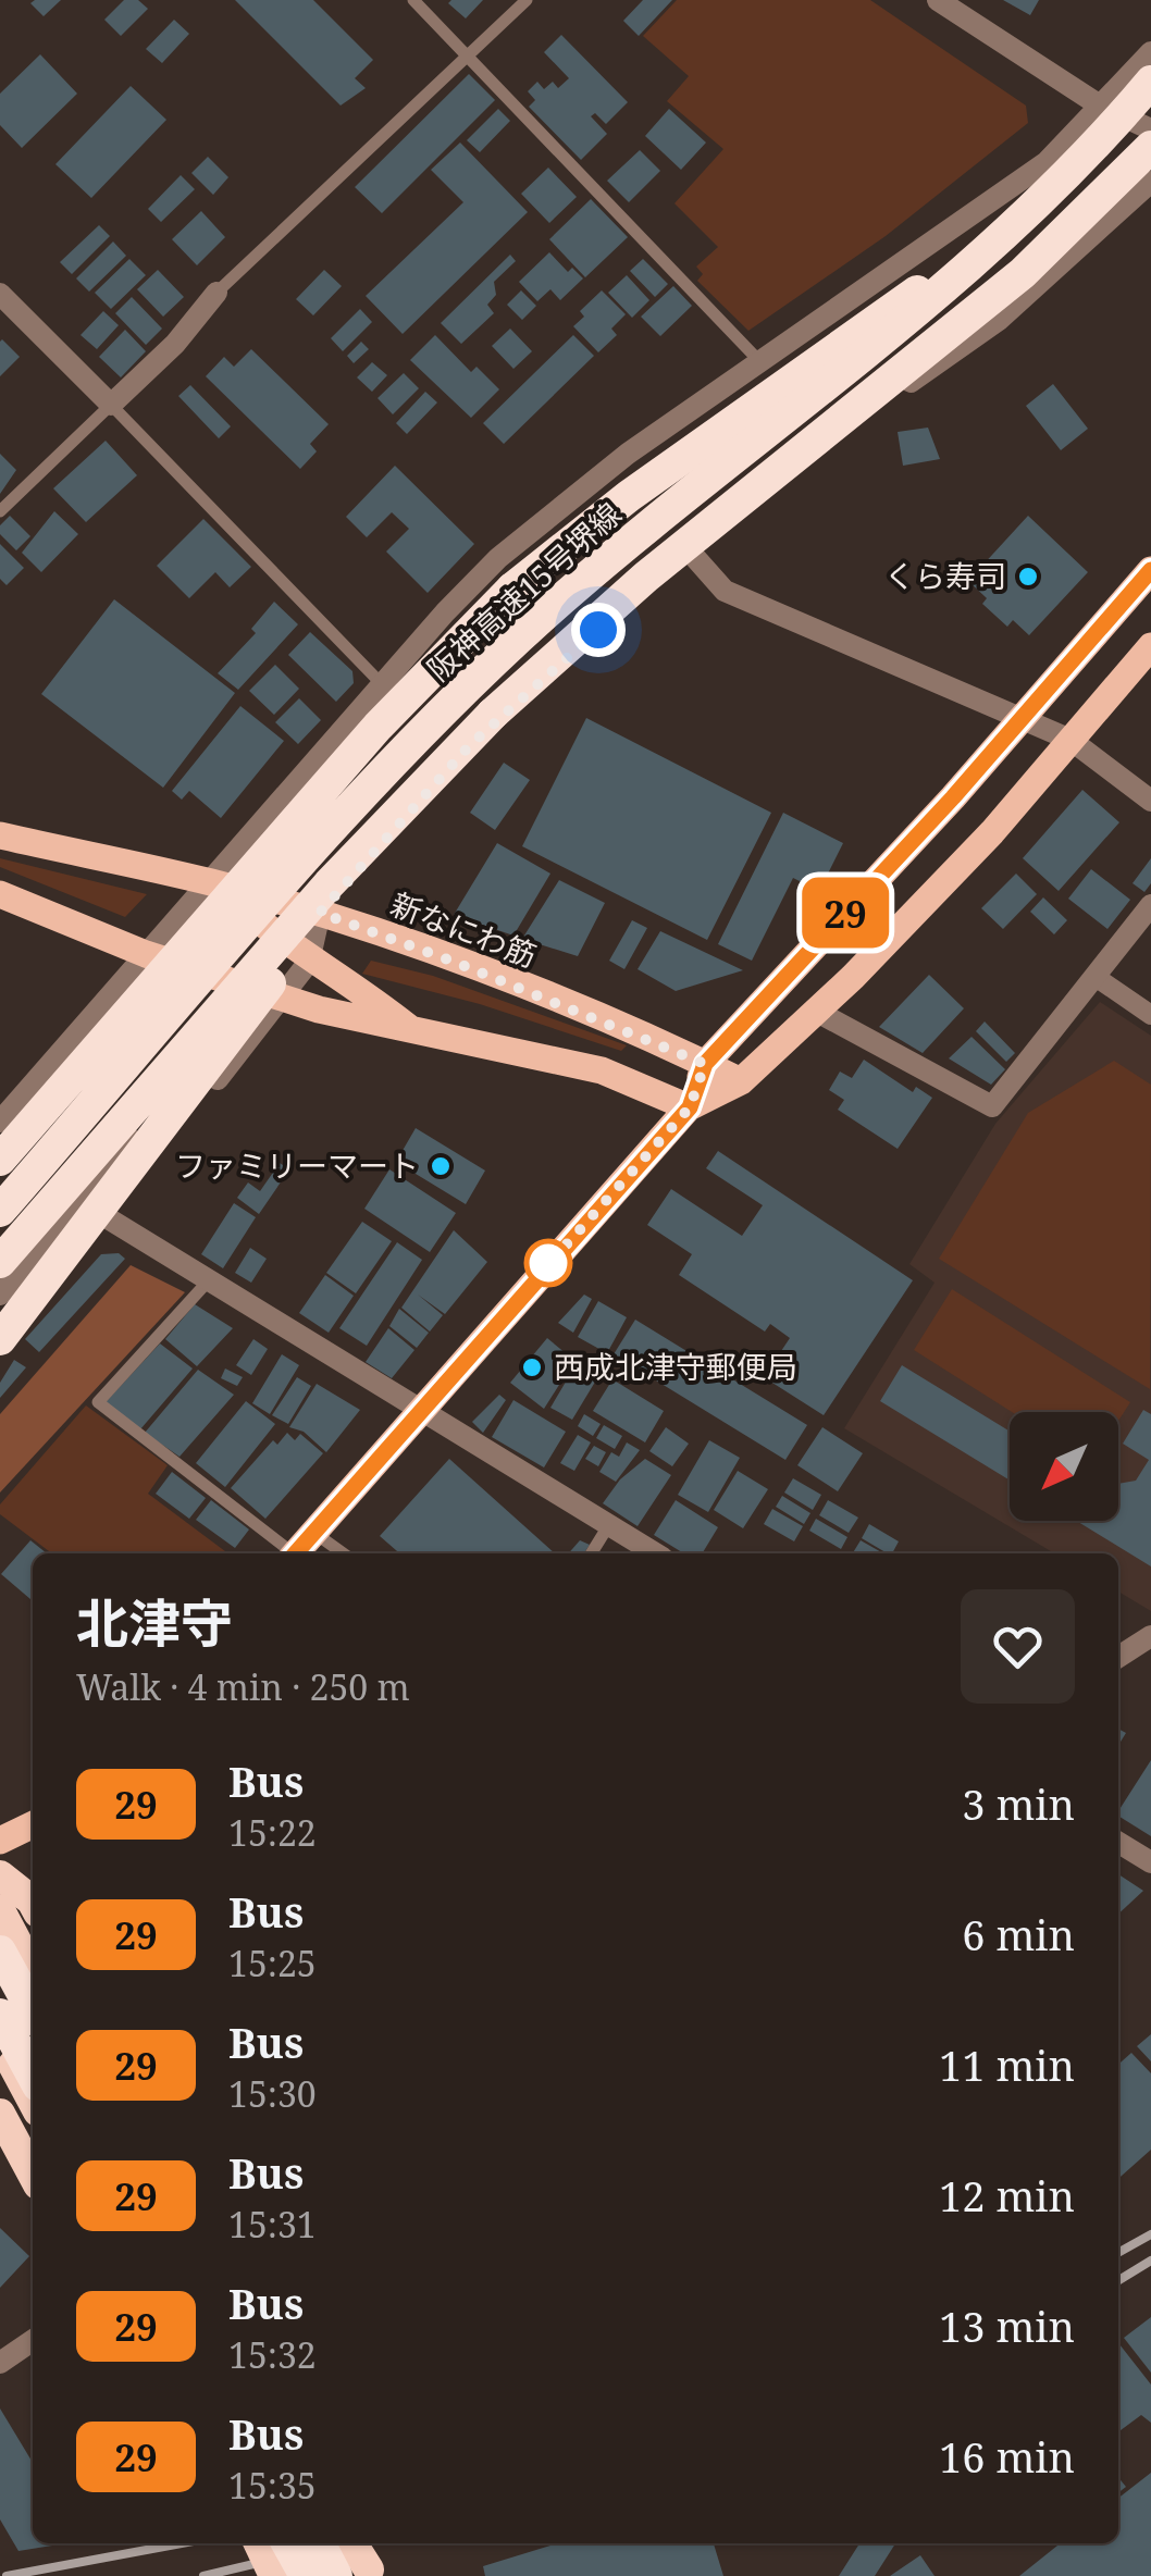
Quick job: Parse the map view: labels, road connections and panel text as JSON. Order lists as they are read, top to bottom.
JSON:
{
  "streets": {
    "highway": ["阪神高速15号堺線"],
    "main road": ["新なにわ筋"]
  },
  "places": ["くら寿司", "ファミリーマート", "西成北津守郵便局"],
  "lines": ["bus line 29"],
  "north": "bottom left",
  "page": {
    "on_map": "29",
    "heading": ["北津守", "Walk · 4 min · 250 m"],
    "list": [
      {
        "mark": "29",
        "name": "Bus",
        "note": "15:22",
        "value": "3 min"
      },
      {
        "mark": "29",
        "name": "Bus",
        "note": "15:25",
        "value": "6 min"
      },
      {
        "mark": "29",
        "name": "Bus",
        "note": "15:30",
        "value": "11 min"
      },
      {
        "mark": "29",
        "name": "Bus",
        "note": "15:31",
        "value": "12 min"
      },
      {
        "mark": "29",
        "name": "Bus",
        "note": "15:32",
        "value": "13 min"
      },
      {
        "mark": "29",
        "name": "Bus",
        "note": "15:35",
        "value": "16 min"
      }
    ]
  }
}
